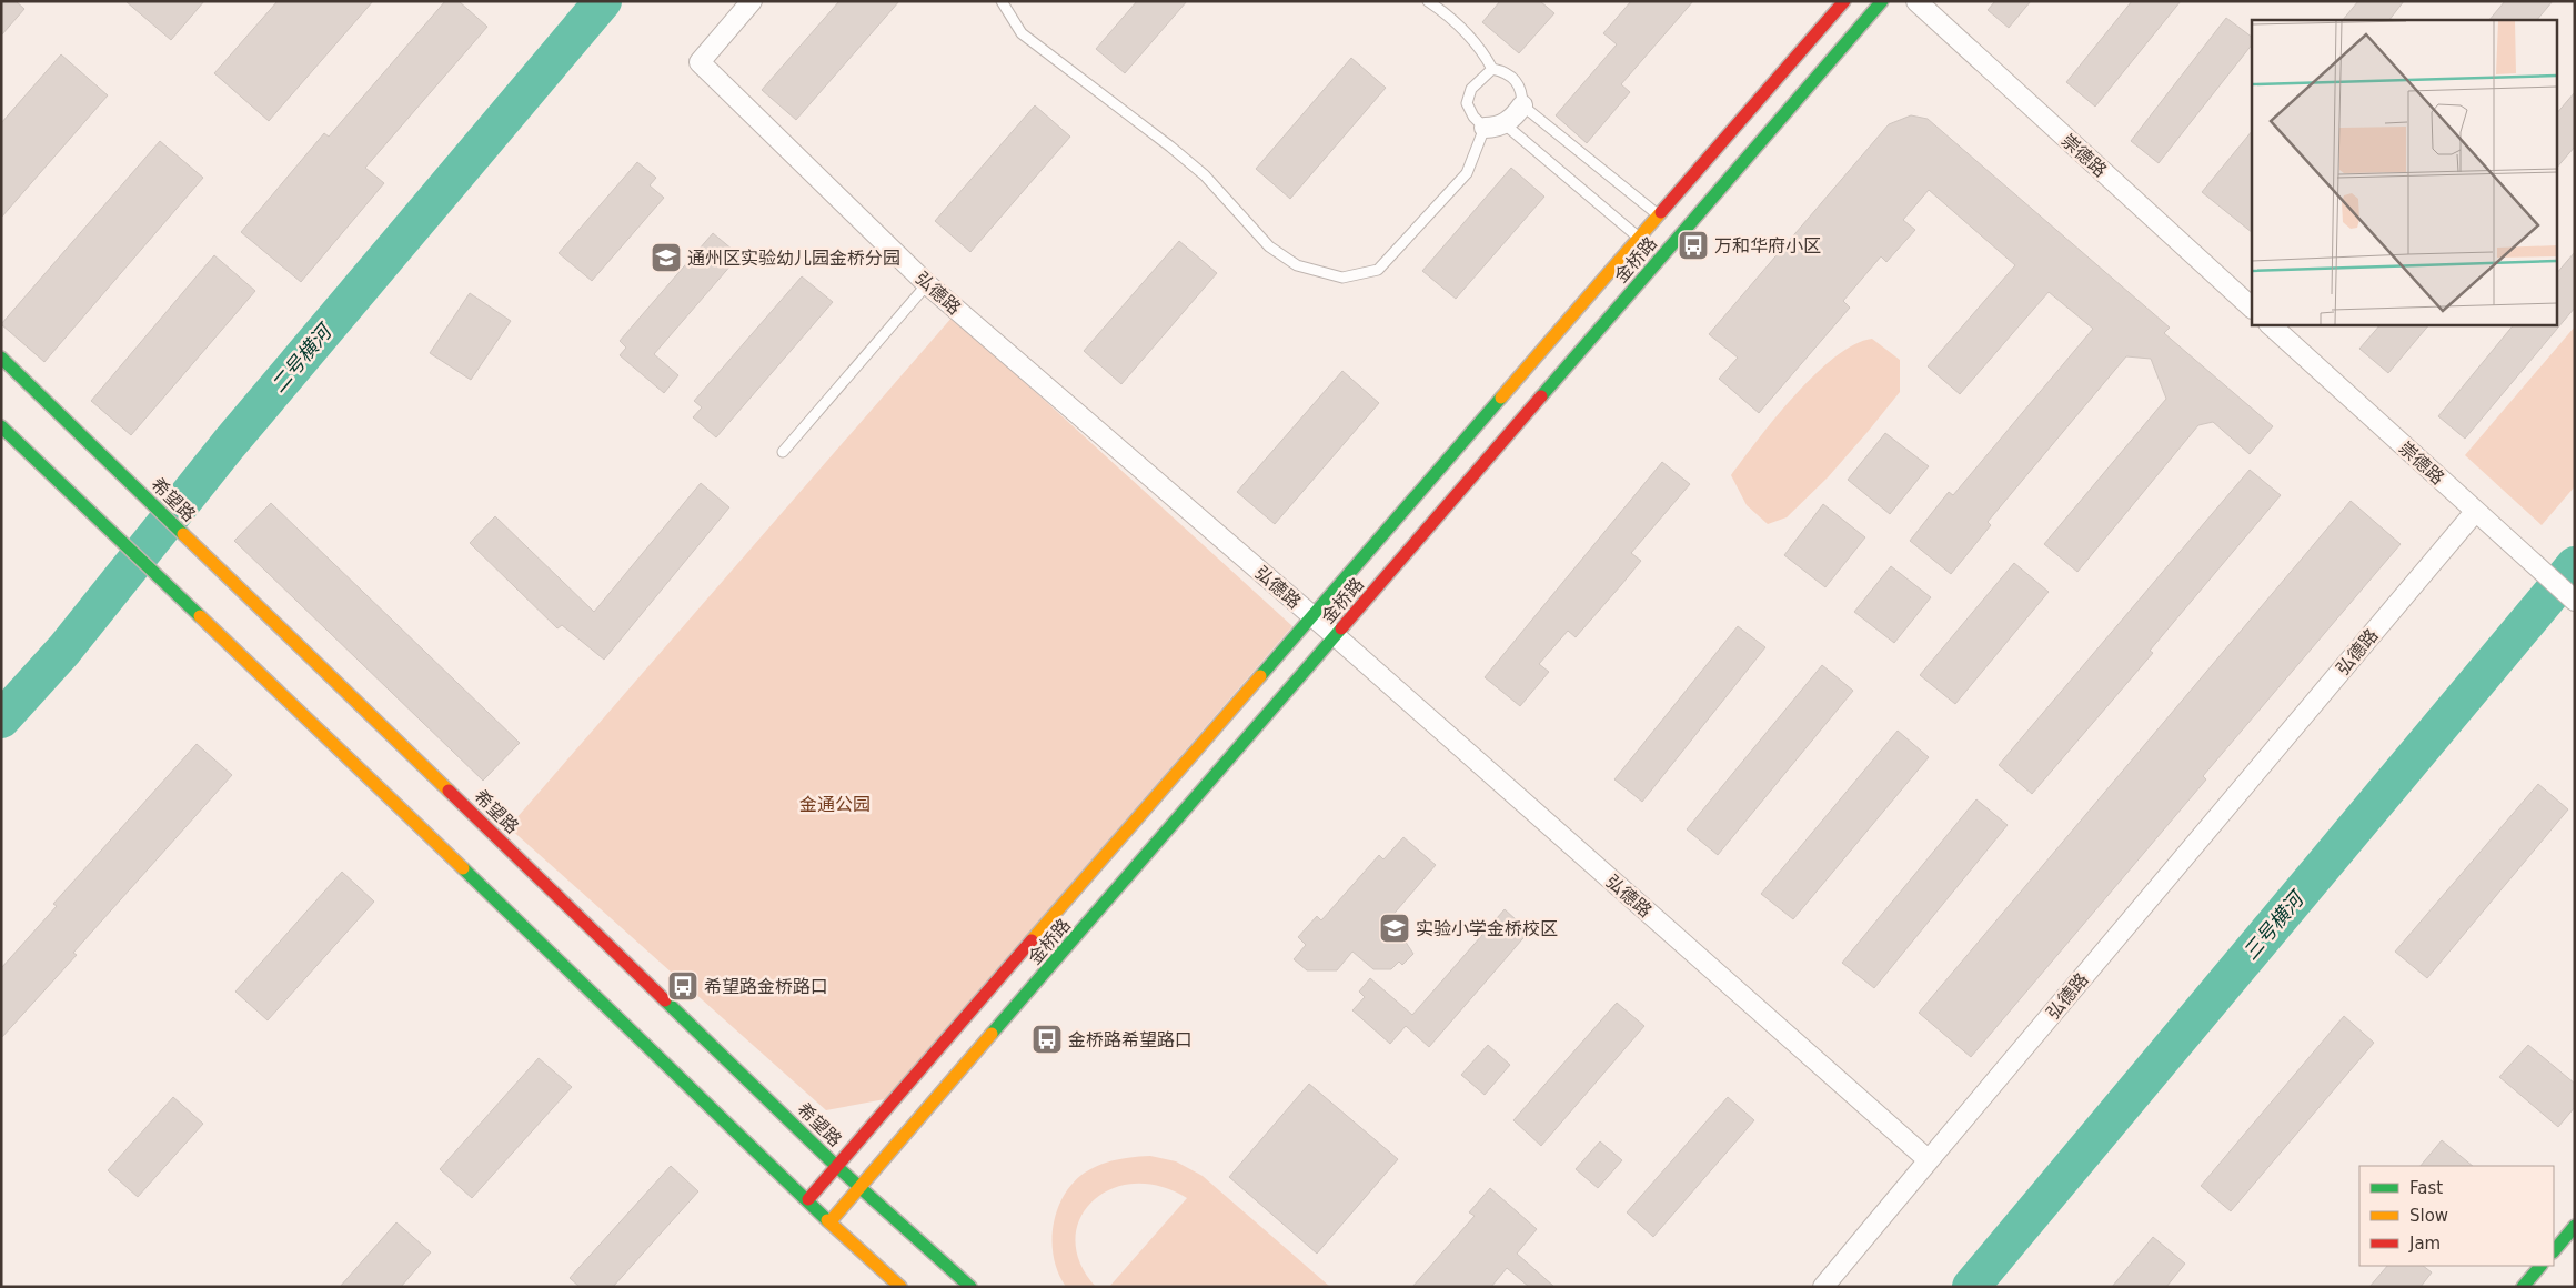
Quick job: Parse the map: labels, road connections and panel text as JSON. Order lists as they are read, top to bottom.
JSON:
{
  "streets": {
    "street": [
      "崇德路",
      "金桥路",
      "弘德路",
      "希望路"
    ]
  },
  "crossings": [
    ["崇德路", "弘德路"],
    ["金桥路", "弘德路"],
    ["金桥路", "希望路"]
  ],
  "water": ["二号横河", "三号横河"],
  "parks": ["金通公园"],
  "places": {
    "bus stop": ["万和华府小区", "希望路金桥路口", "金桥路希望路口"],
    "school or university": ["通州区实验幼儿园金桥分园", "实验小学金桥校区"]
  },
  "legend": ["Fast", "Slow", "Jam"]
}
